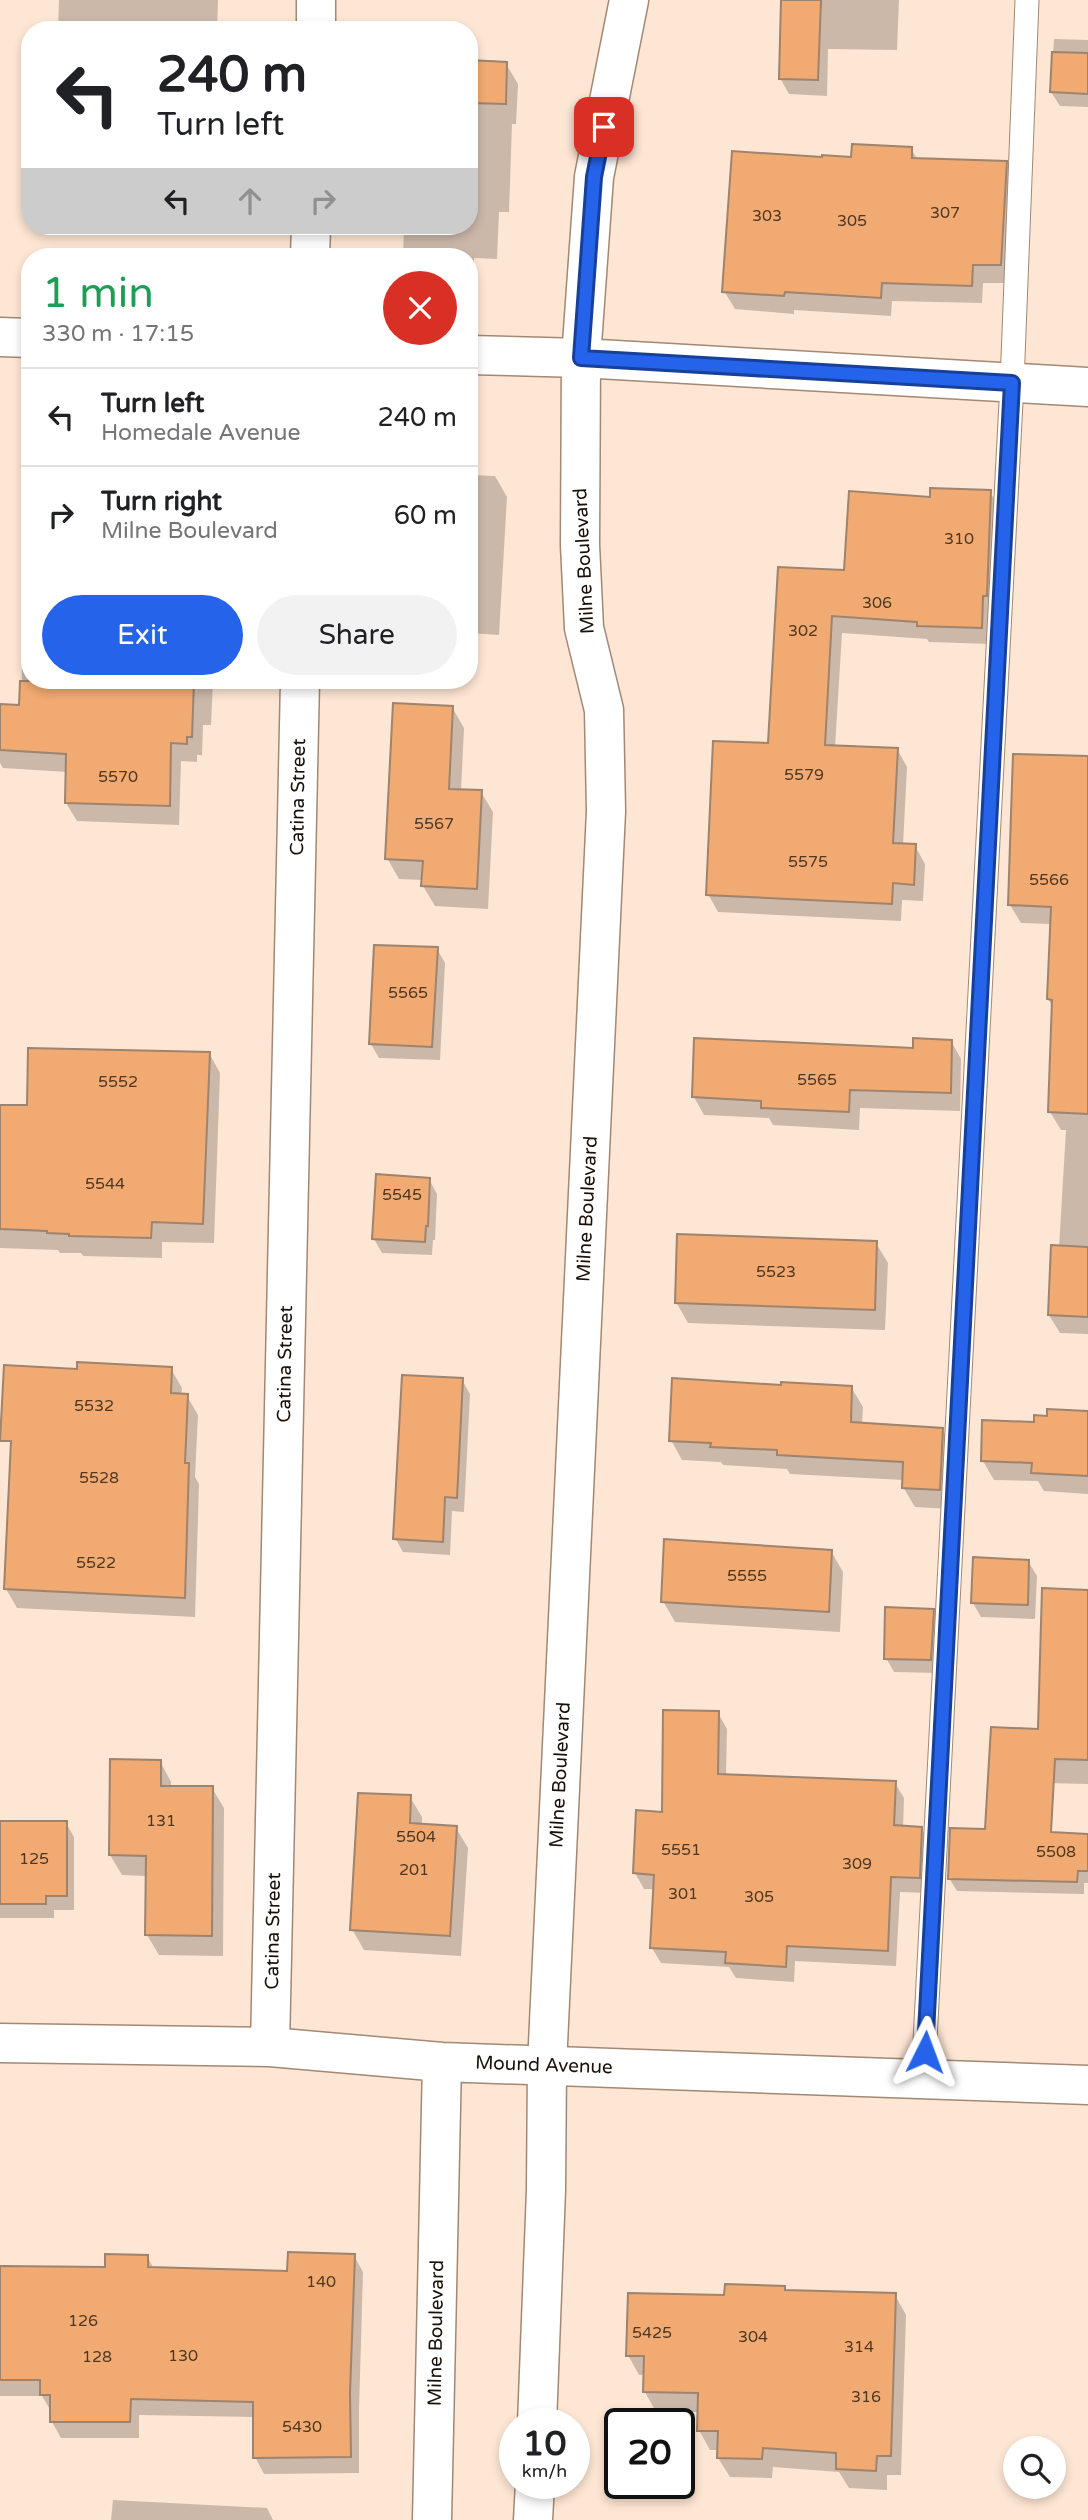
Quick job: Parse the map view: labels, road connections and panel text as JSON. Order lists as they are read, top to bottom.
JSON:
{
  "streets": {
    "street": ["Milne Boulevard", "Catina Street", "Mound Avenue"]
  },
  "crossings": [
    ["Milne Boulevard", "Mound Avenue"],
    ["Catina Street", "Mound Avenue"]
  ],
  "house_numbers": [
    "307",
    "303",
    "305",
    "310",
    "306",
    "302",
    "5579",
    "5570",
    "5567",
    "5575",
    "5566",
    "5565",
    "5565",
    "5552",
    "5544",
    "5545",
    "5523",
    "5532",
    "5528",
    "5522",
    "5555",
    "131",
    "5504",
    "5551",
    "5508",
    "125",
    "309",
    "201",
    "301",
    "305",
    "140",
    "126",
    "5425",
    "304",
    "314",
    "130",
    "128",
    "316",
    "5430"
  ],
  "page": {
    "turn": ["240 m", "Turn left"],
    "heading": ["1 min", "330 m · 17:15"],
    "list": [
      {
        "name": "Turn left",
        "note": "Homedale Avenue",
        "value": "240 m"
      },
      {
        "name": "Turn right",
        "note": "Milne Boulevard",
        "value": "60 m"
      }
    ],
    "buttons": ["Exit", "Share"],
    "speed": "10 km/h",
    "limit": "20"
  }
}
